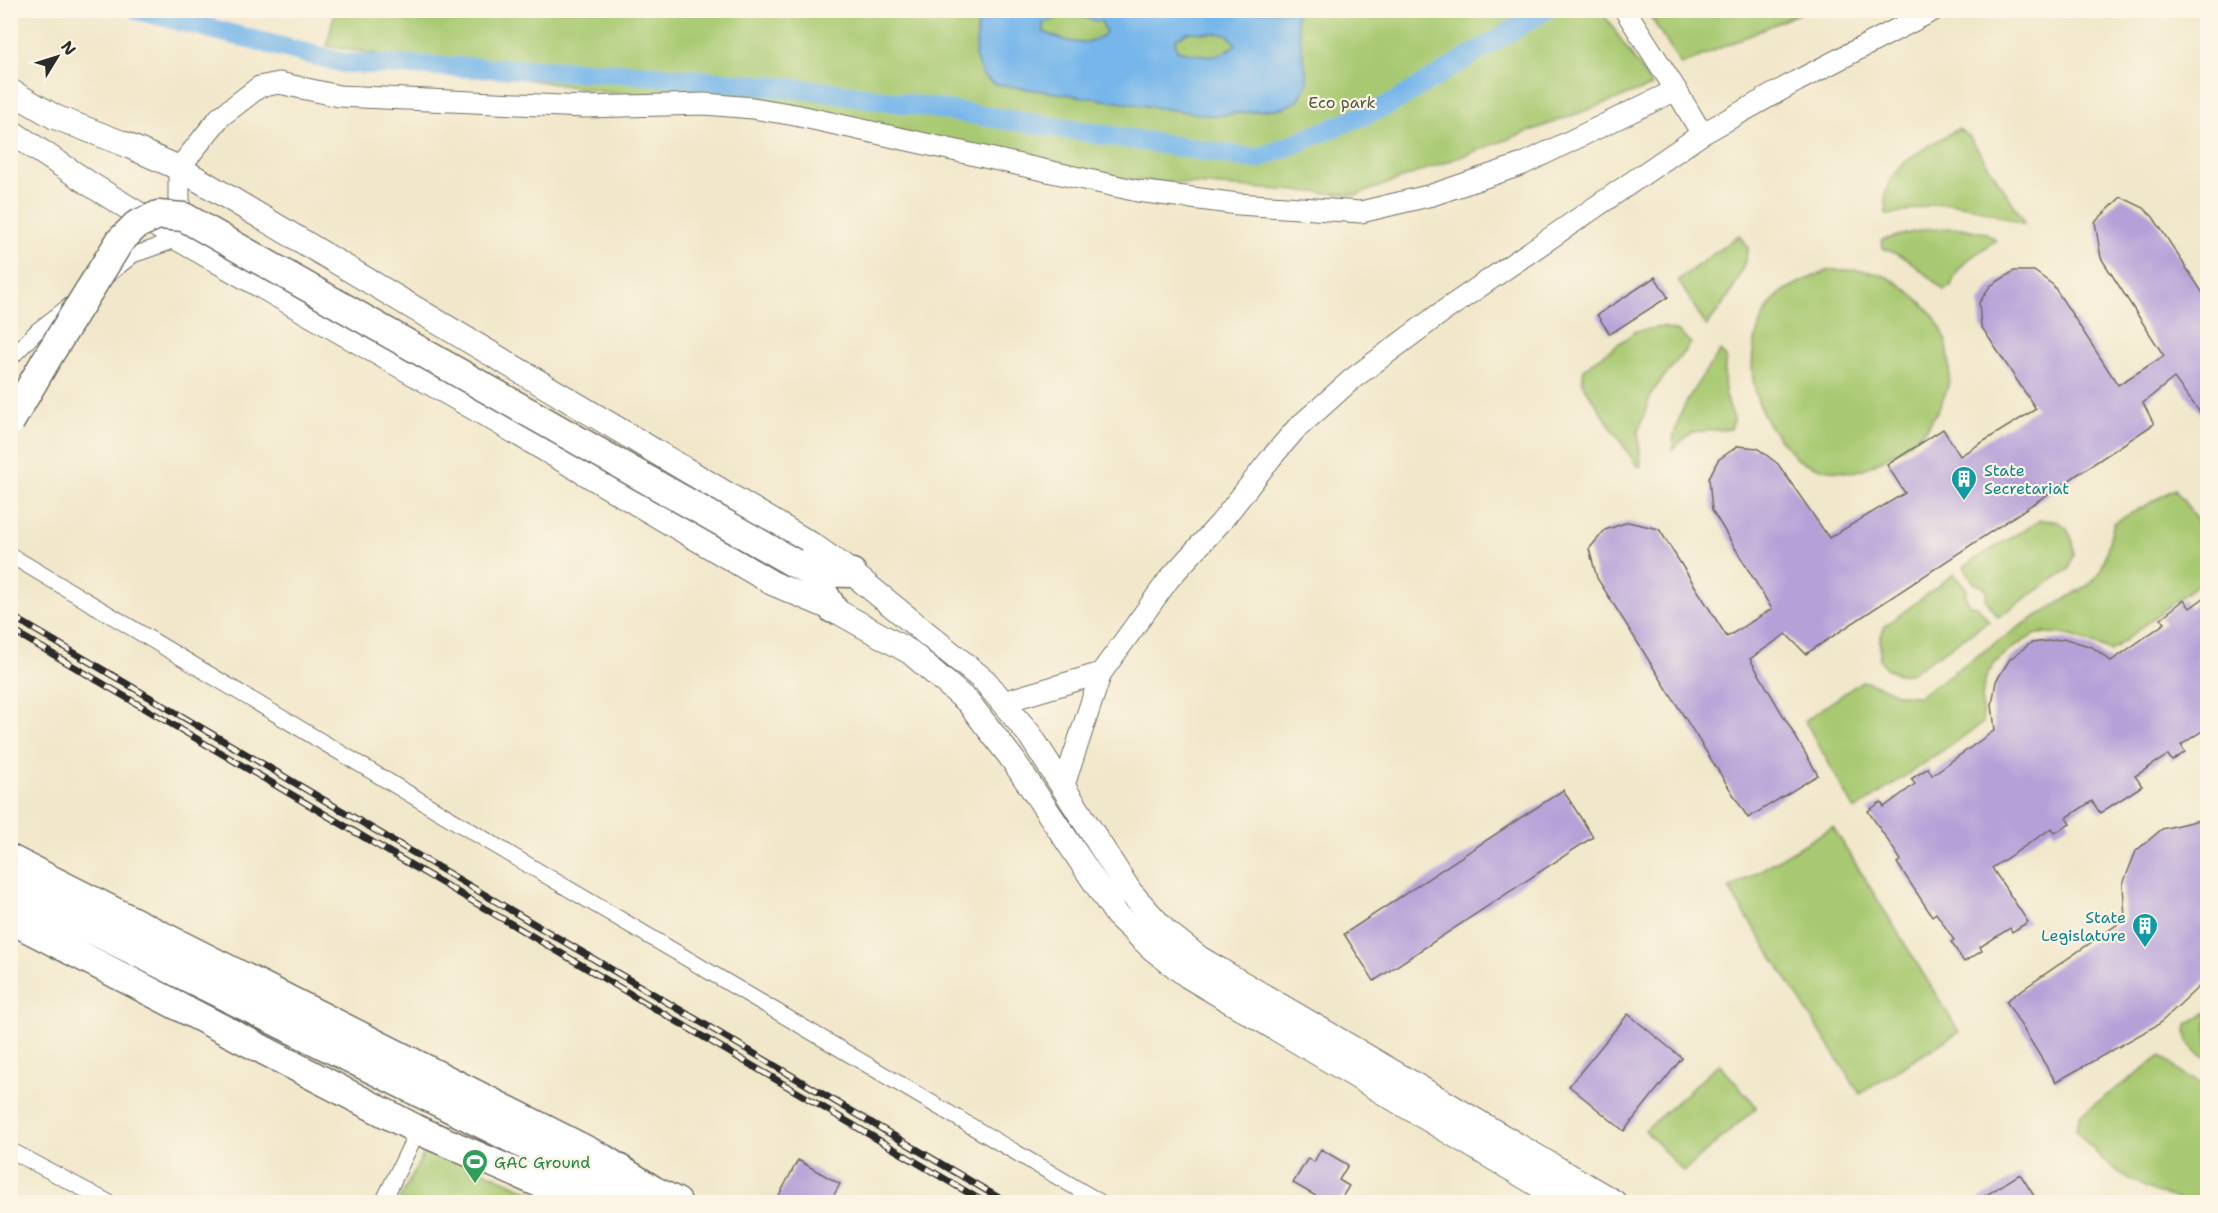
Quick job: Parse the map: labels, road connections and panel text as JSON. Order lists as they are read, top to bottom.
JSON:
{
  "parks": ["Eco park"],
  "places": {
    "building": ["State Secretariat", "State Legislature"],
    "sports": ["GAC Ground"]
  },
  "north": "top right"
}
